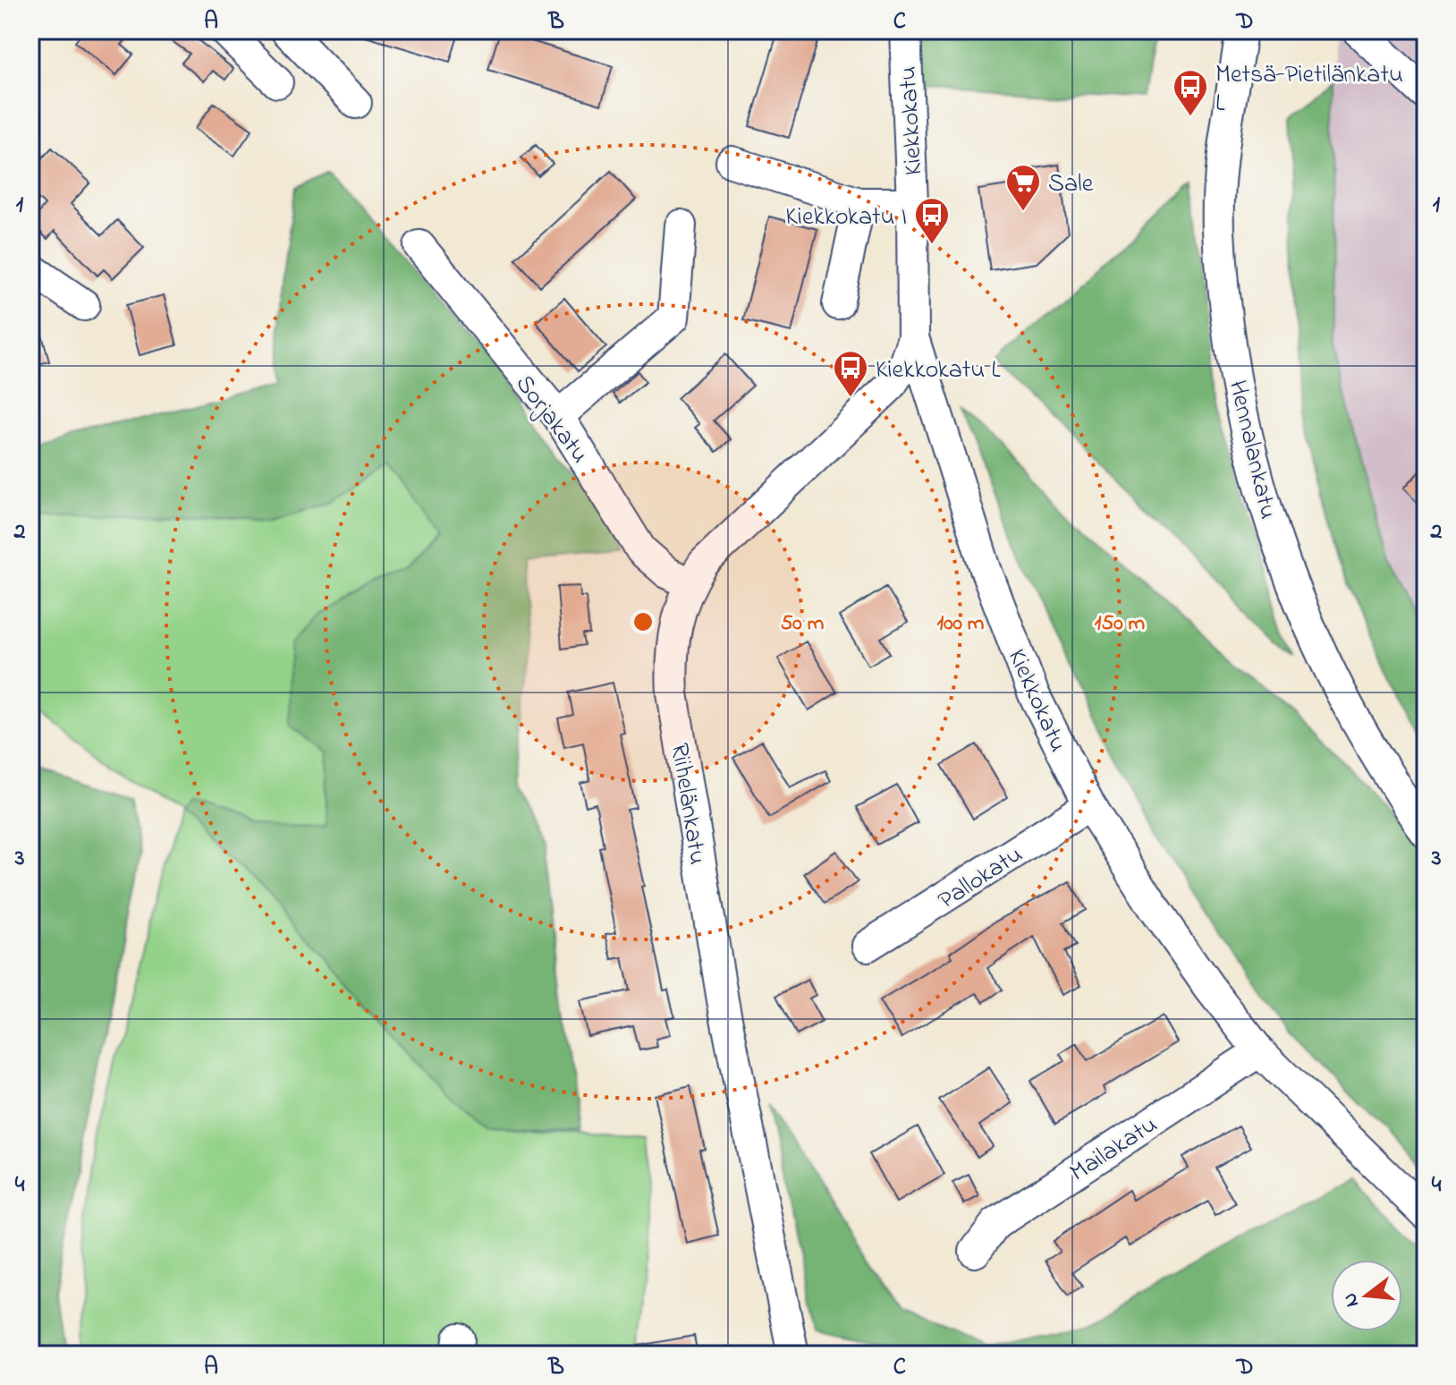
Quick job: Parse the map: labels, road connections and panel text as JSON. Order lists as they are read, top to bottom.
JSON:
{
  "streets": {
    "street": [
      "Kiekkokatu",
      "Sorjakatu",
      "Hennalankatu",
      "Riihelänkatu",
      "Pallokatu",
      "Mailakatu"
    ]
  },
  "crossings": [
    ["Kiekkokatu", "Riihelänkatu"],
    ["Kiekkokatu", "Pallokatu"],
    ["Kiekkokatu", "Mailakatu"],
    ["Sorjakatu", "Riihelänkatu"]
  ],
  "places": {
    "bus stop": ["Metsä-Pietilänkatu L", "Kiekkokatu I", "Kiekkokatu L"],
    "supermarket": ["Sale"]
  },
  "north": "left",
  "grid": {
    "columns": [
      "A",
      "B",
      "C",
      "D"
    ],
    "rows": [
      "1",
      "2",
      "3",
      "4"
    ]
  },
  "rings": ["50 m", "100 m", "150 m"]
}
